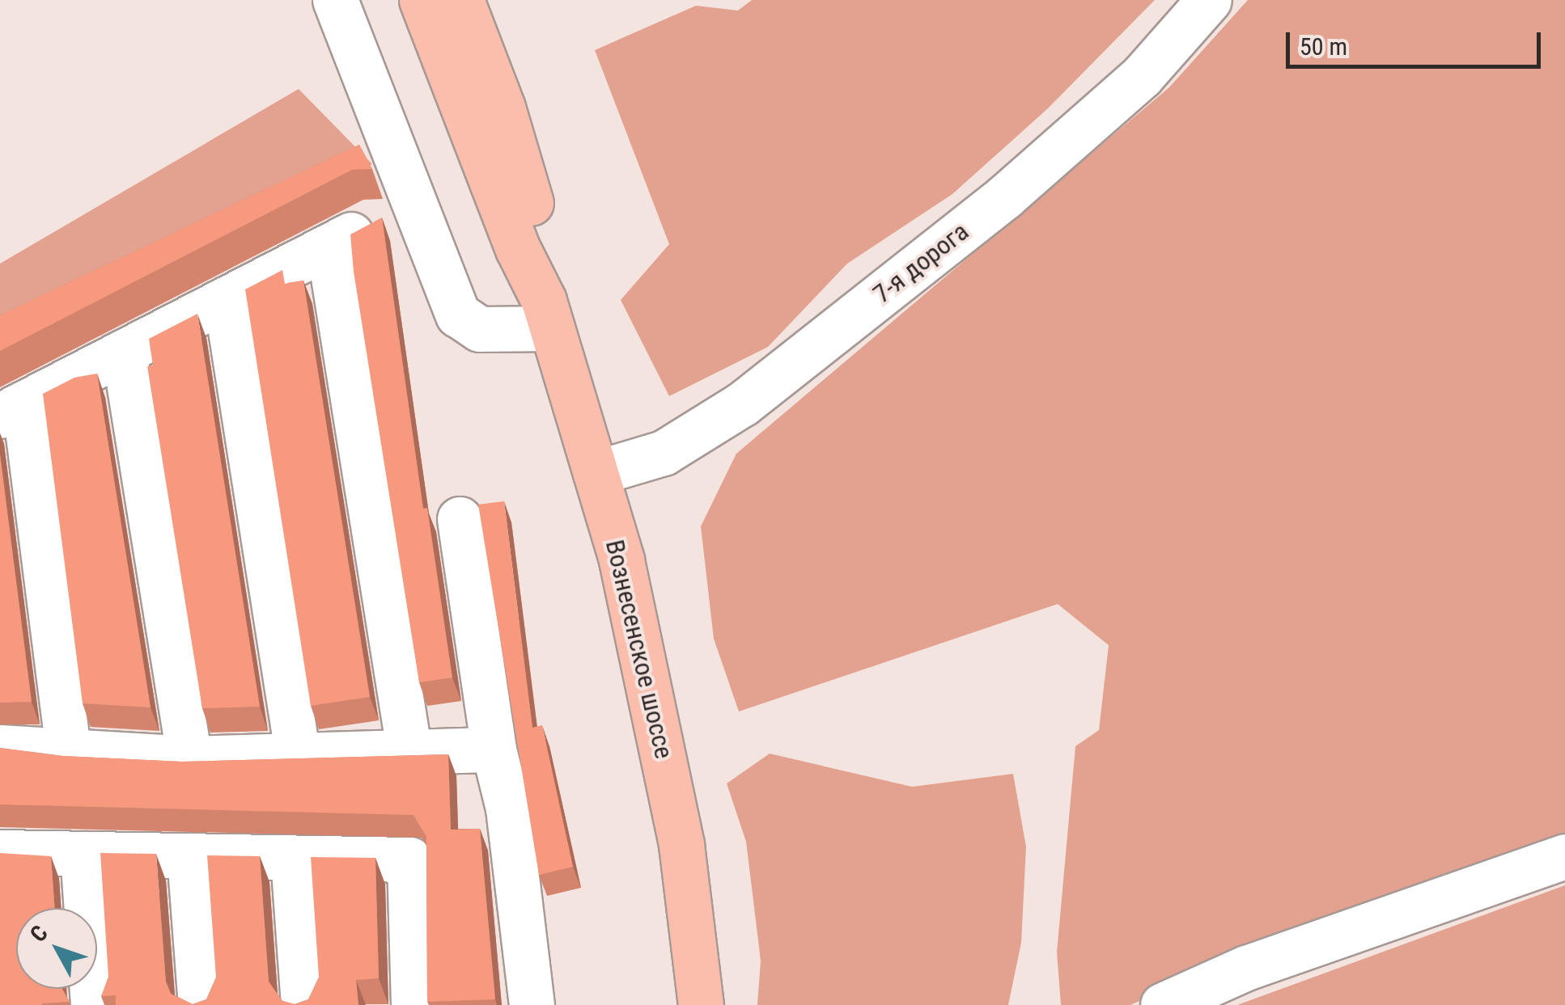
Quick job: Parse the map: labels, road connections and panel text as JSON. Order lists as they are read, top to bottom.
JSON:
{
  "streets": {
    "main road": ["Вознесенское шоссе"],
    "street": ["7-я дорога"]
  },
  "crossings": [
    ["7-я дорога", "Вознесенское шоссе"]
  ],
  "scale_bar": "50 m",
  "north": "top left"
}
